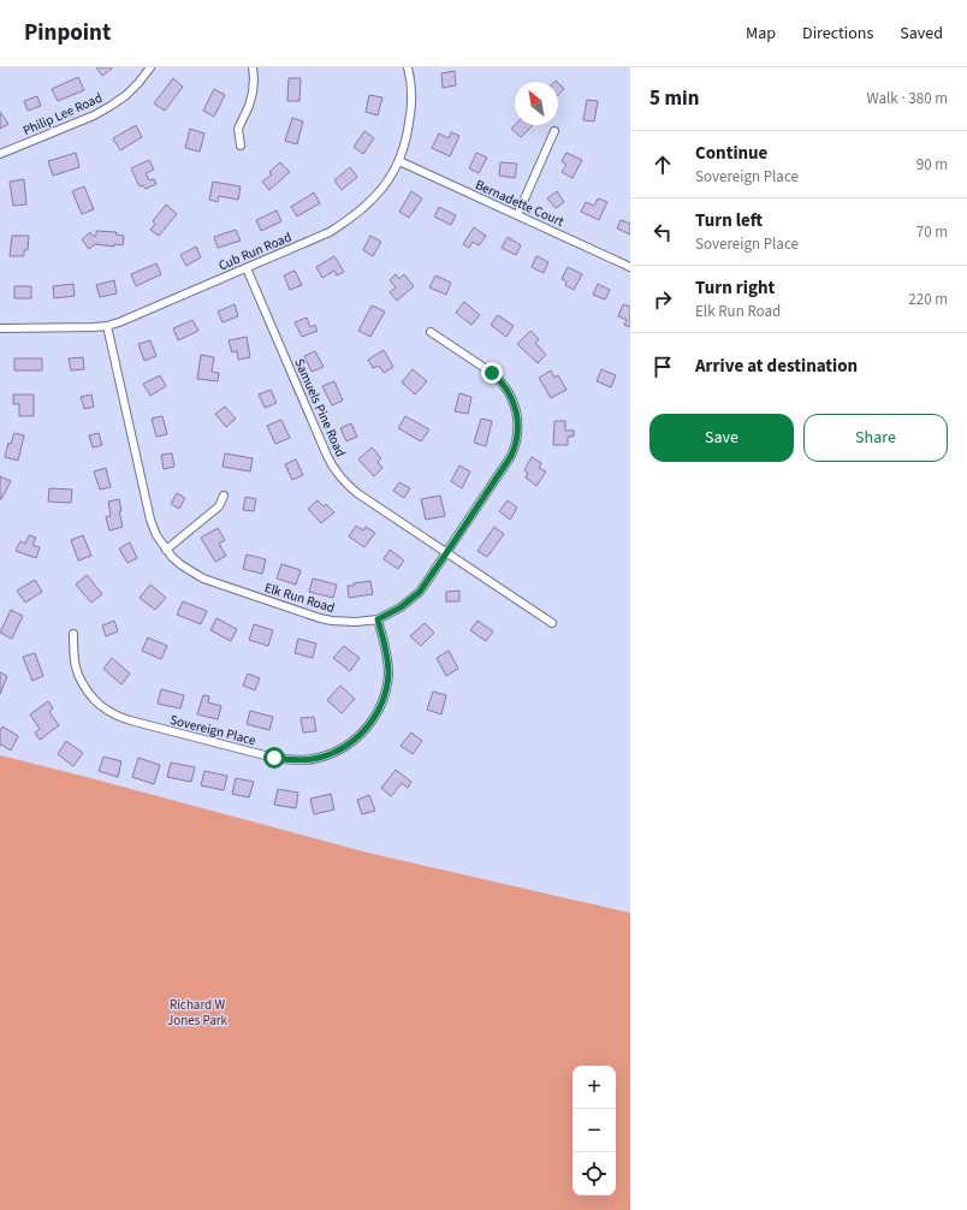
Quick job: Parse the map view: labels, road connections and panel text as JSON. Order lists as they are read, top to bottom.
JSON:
{
  "streets": {
    "street": [
      "Philip Lee Road",
      "Bernadette Court",
      "Cub Run Road",
      "Samuels Pine Road",
      "Elk Run Road",
      "Sovereign Place"
    ]
  },
  "crossings": [
    ["Bernadette Court", "Cub Run Road"],
    ["Cub Run Road", "Samuels Pine Road"],
    ["Cub Run Road", "Elk Run Road"],
    ["Samuels Pine Road", "Elk Run Road"],
    ["Elk Run Road", "Sovereign Place"]
  ],
  "parks": ["Richard W Jones Park"],
  "north": "top left",
  "page": {
    "header": "Pinpoint",
    "nav": ["Map", "Directions", "Saved"],
    "heading": ["5 min", "Walk · 380 m"],
    "list": [
      ["Continue", "Sovereign Place", "90 m"],
      ["Turn left", "Sovereign Place", "70 m"],
      ["Turn right", "Elk Run Road", "220 m"],
      "Arrive at destination"
    ],
    "buttons": ["Save", "Share"],
    "map_buttons": ["+", "−"]
  }
}
